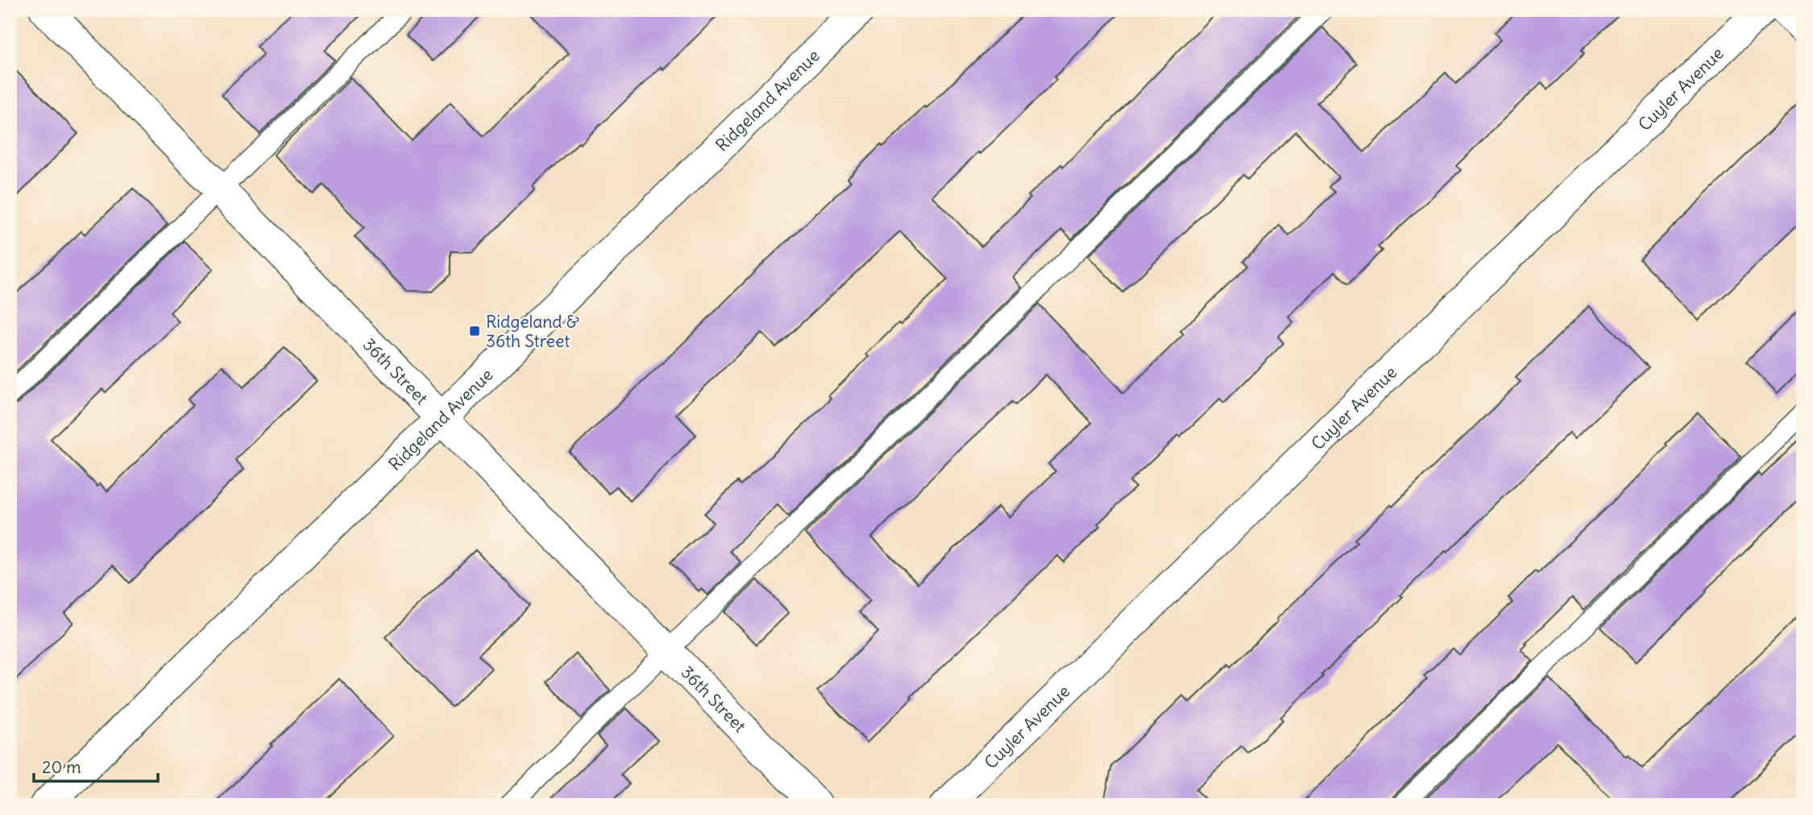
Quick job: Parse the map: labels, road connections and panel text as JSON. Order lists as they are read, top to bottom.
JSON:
{
  "streets": {
    "street": ["Cuyler Avenue", "Ridgeland Avenue", "36th Street"]
  },
  "crossings": [
    ["Ridgeland Avenue", "36th Street"]
  ],
  "places": {
    "transit": ["Ridgeland & 36th Street"]
  },
  "scale_bar": "20 m"
}
